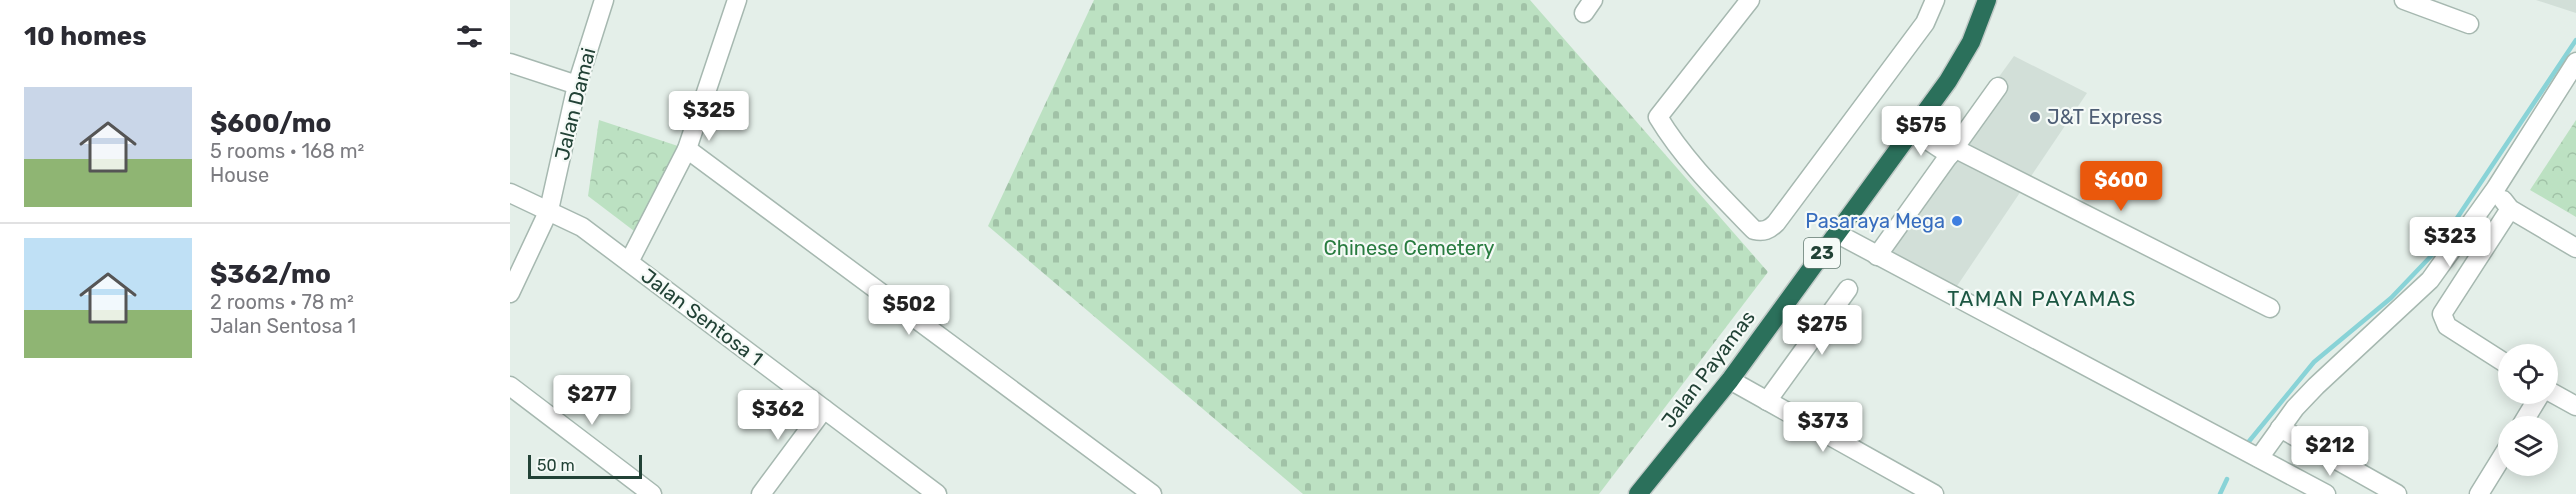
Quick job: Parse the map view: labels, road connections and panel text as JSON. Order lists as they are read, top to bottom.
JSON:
{
  "streets": {
    "highway": ["23", "Jalan Payamas"],
    "street": ["Jalan Damai", "Jalan Sentosa 1"]
  },
  "crossings": [
    ["Jalan Damai", "Jalan Sentosa 1"]
  ],
  "districts": ["TAMAN PAYAMAS"],
  "parks": ["Chinese Cemetery"],
  "places": ["J&T Express", "Pasaraya Mega"],
  "scale_bar": "50 m",
  "page": {
    "heading": "10 homes",
    "list": [
      {
        "name": "$600/mo",
        "note": "5 rooms · 168 m² · House"
      },
      {
        "name": "$362/mo",
        "note": "2 rooms · 78 m² · Jalan Sentosa 1"
      }
    ],
    "price": [
      "$325",
      "$575",
      "$600",
      "$323",
      "$502",
      "$275",
      "$277",
      "$362",
      "$373",
      "$212"
    ],
    "scale": "50 m"
  }
}
